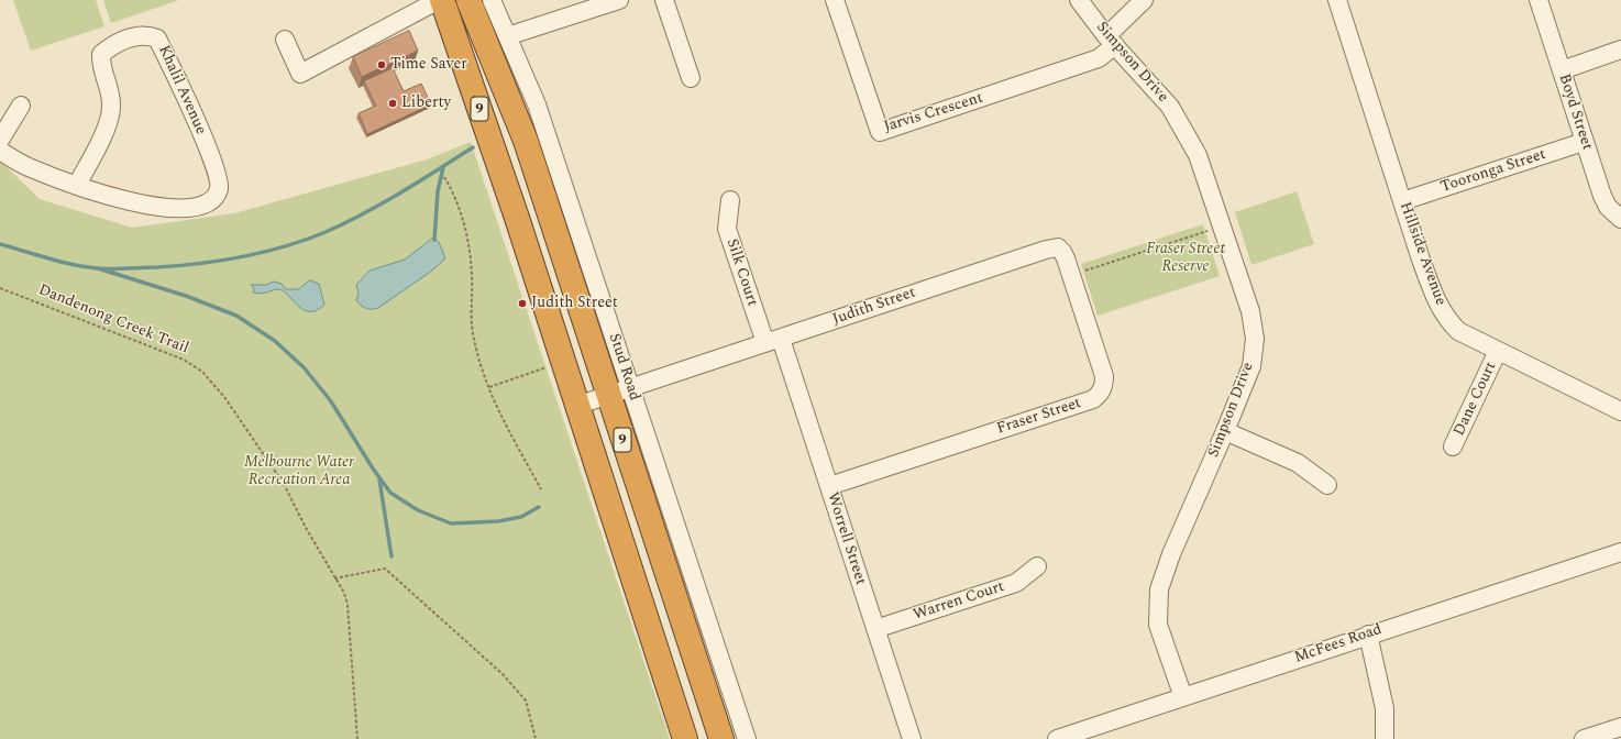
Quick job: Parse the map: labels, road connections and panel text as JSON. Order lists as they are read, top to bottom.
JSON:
{
  "streets": {
    "highway": ["9", "Stud Road"],
    "street": [
      "Simpson Drive",
      "Khalil Avenue",
      "Boyd Street",
      "Jarvis Crescent",
      "Tooronga Street",
      "Hillside Avenue",
      "Silk Court",
      "Judith Street",
      "Dane Court",
      "Fraser Street",
      "Worrell Street",
      "Warren Court",
      "McFees Road"
    ],
    "path": ["Dandenong Creek Trail"]
  },
  "crossings": [
    ["Simpson Drive", "Jarvis Crescent"],
    ["Simpson Drive", "McFees Road"],
    ["9", "Judith Street"],
    ["Boyd Street", "Tooronga Street"],
    ["Tooronga Street", "Hillside Avenue"],
    ["Hillside Avenue", "Dane Court"],
    ["Silk Court", "Judith Street"],
    ["Silk Court", "Worrell Street"],
    ["Judith Street", "Stud Road"],
    ["Judith Street", "Fraser Street"],
    ["Judith Street", "Worrell Street"],
    ["Fraser Street", "Worrell Street"],
    ["Worrell Street", "Warren Court"]
  ],
  "parks": ["Fraser Street Reserve", "Melbourne Water Recreation Area"],
  "places": ["Time Saver", "Liberty", "Judith Street"]
}
